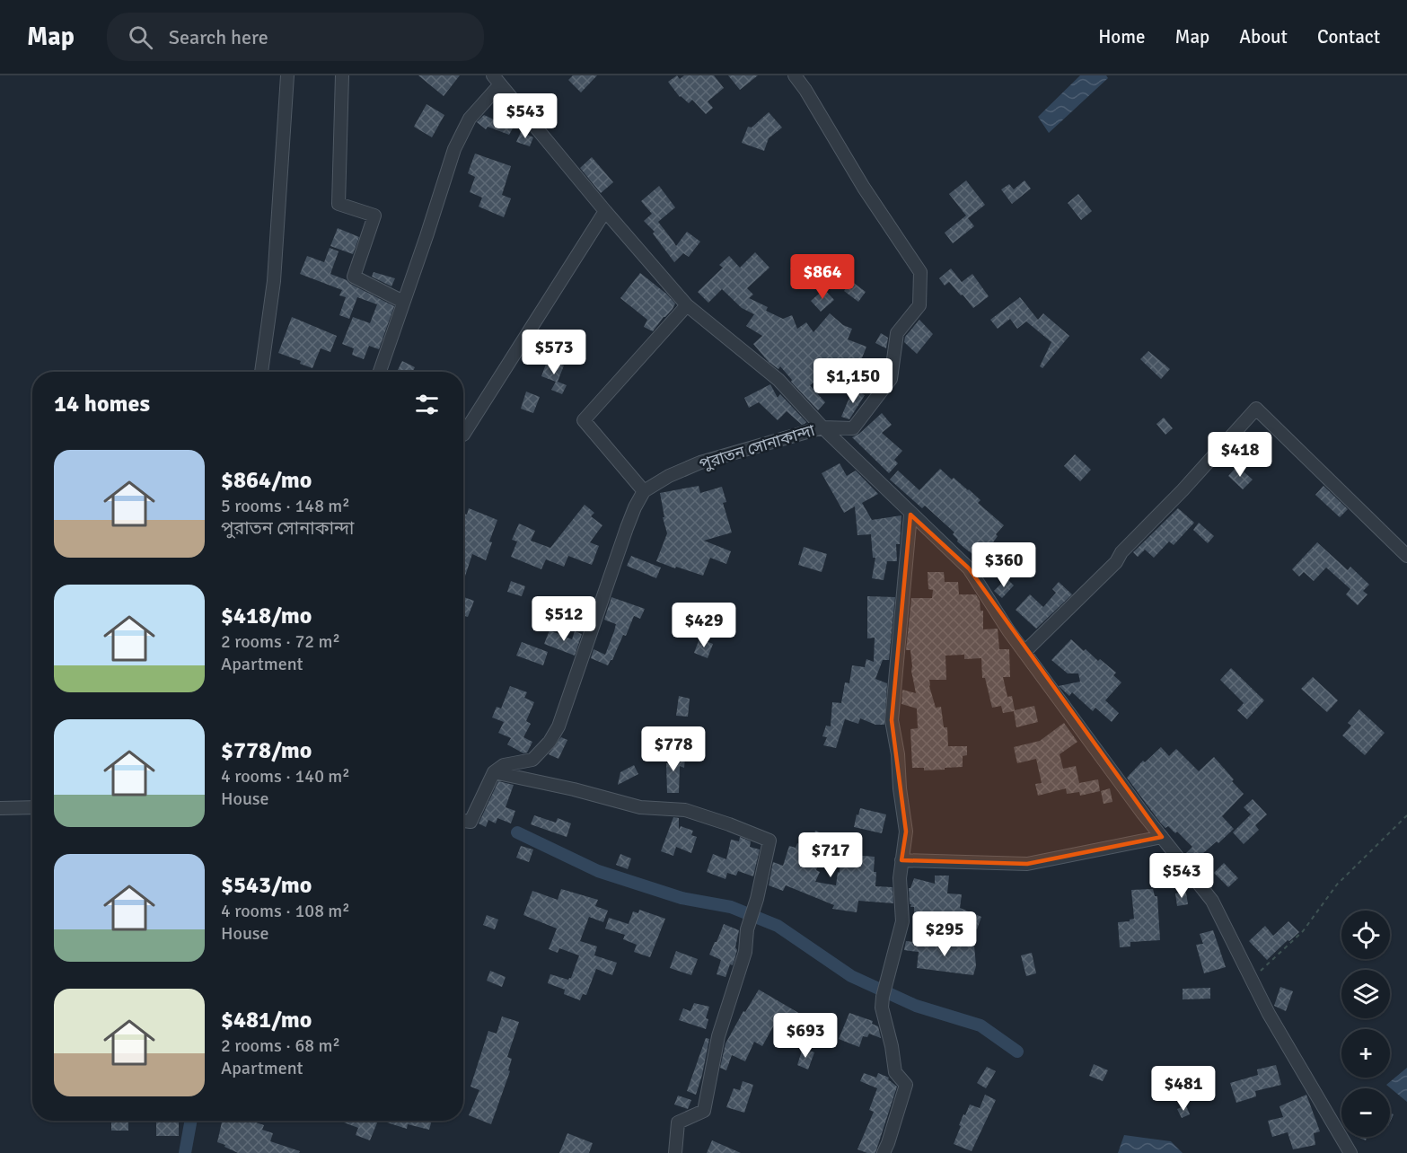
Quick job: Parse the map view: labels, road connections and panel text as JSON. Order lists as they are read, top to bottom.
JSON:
{
  "streets": {
    "street": ["পুরাতন সোনাকান্দা"]
  },
  "page": {
    "header": "Map",
    "search": "Search here",
    "nav": [
      "Home",
      "Map",
      "About",
      "Contact"
    ],
    "price": [
      "$543",
      "$864",
      "$573",
      "$1,150",
      "$418",
      "$360",
      "$512",
      "$429",
      "$778",
      "$717",
      "$543",
      "$295",
      "$693",
      "$481"
    ],
    "heading": "14 homes",
    "list": [
      {
        "name": "$864/mo",
        "note": "5 rooms · 148 m² · পুরাতন সোনাকান্দা"
      },
      {
        "name": "$418/mo",
        "note": "2 rooms · 72 m² · Apartment"
      },
      {
        "name": "$778/mo",
        "note": "4 rooms · 140 m² · House"
      },
      {
        "name": "$543/mo",
        "note": "4 rooms · 108 m² · House"
      },
      {
        "name": "$481/mo",
        "note": "2 rooms · 68 m² · Apartment"
      }
    ],
    "map_buttons": ["+", "−"]
  }
}
